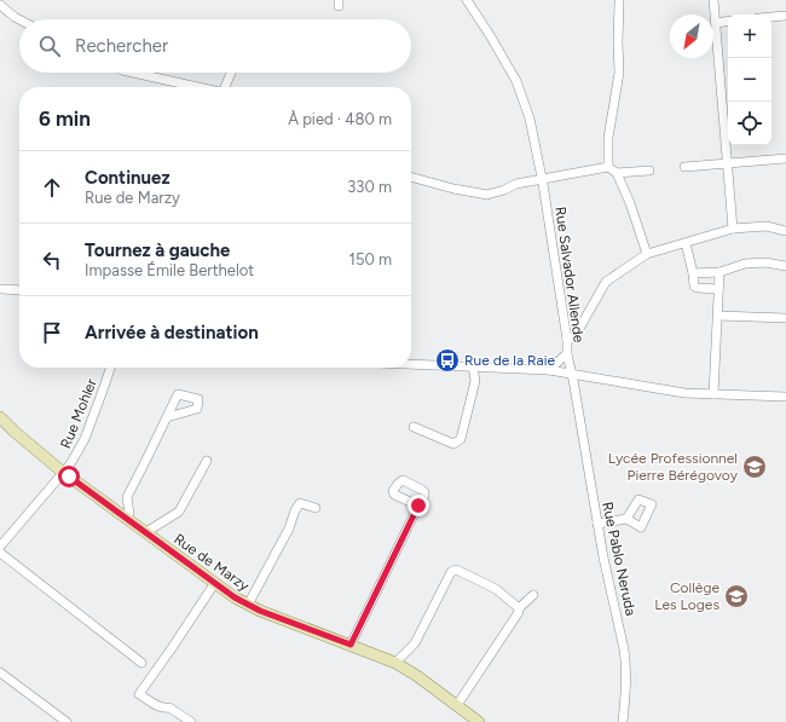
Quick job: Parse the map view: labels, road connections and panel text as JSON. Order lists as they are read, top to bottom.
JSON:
{
  "streets": {
    "main road": ["Rue de Marzy"],
    "street": ["Rue Salvador Allende", "Rue Mohler", "Rue Pablo Neruda"]
  },
  "crossings": [
    ["Rue Salvador Allende", "Rue Pablo Neruda"],
    ["Rue Mohler", "Rue de Marzy"]
  ],
  "places": {
    "bus stop": ["Rue de la Raie"],
    "school or university": ["Lycée Professionnel Pierre Bérégovoy", "Collège Les Loges"]
  },
  "north": "bottom left",
  "page": {
    "map_buttons": ["+", "−"],
    "search": "Rechercher",
    "heading": ["6 min", "À pied · 480 m"],
    "list": [
      ["Continuez", "Rue de Marzy", "330 m"],
      ["Tournez à gauche", "Impasse Émile Berthelot", "150 m"],
      "Arrivée à destination"
    ]
  }
}
